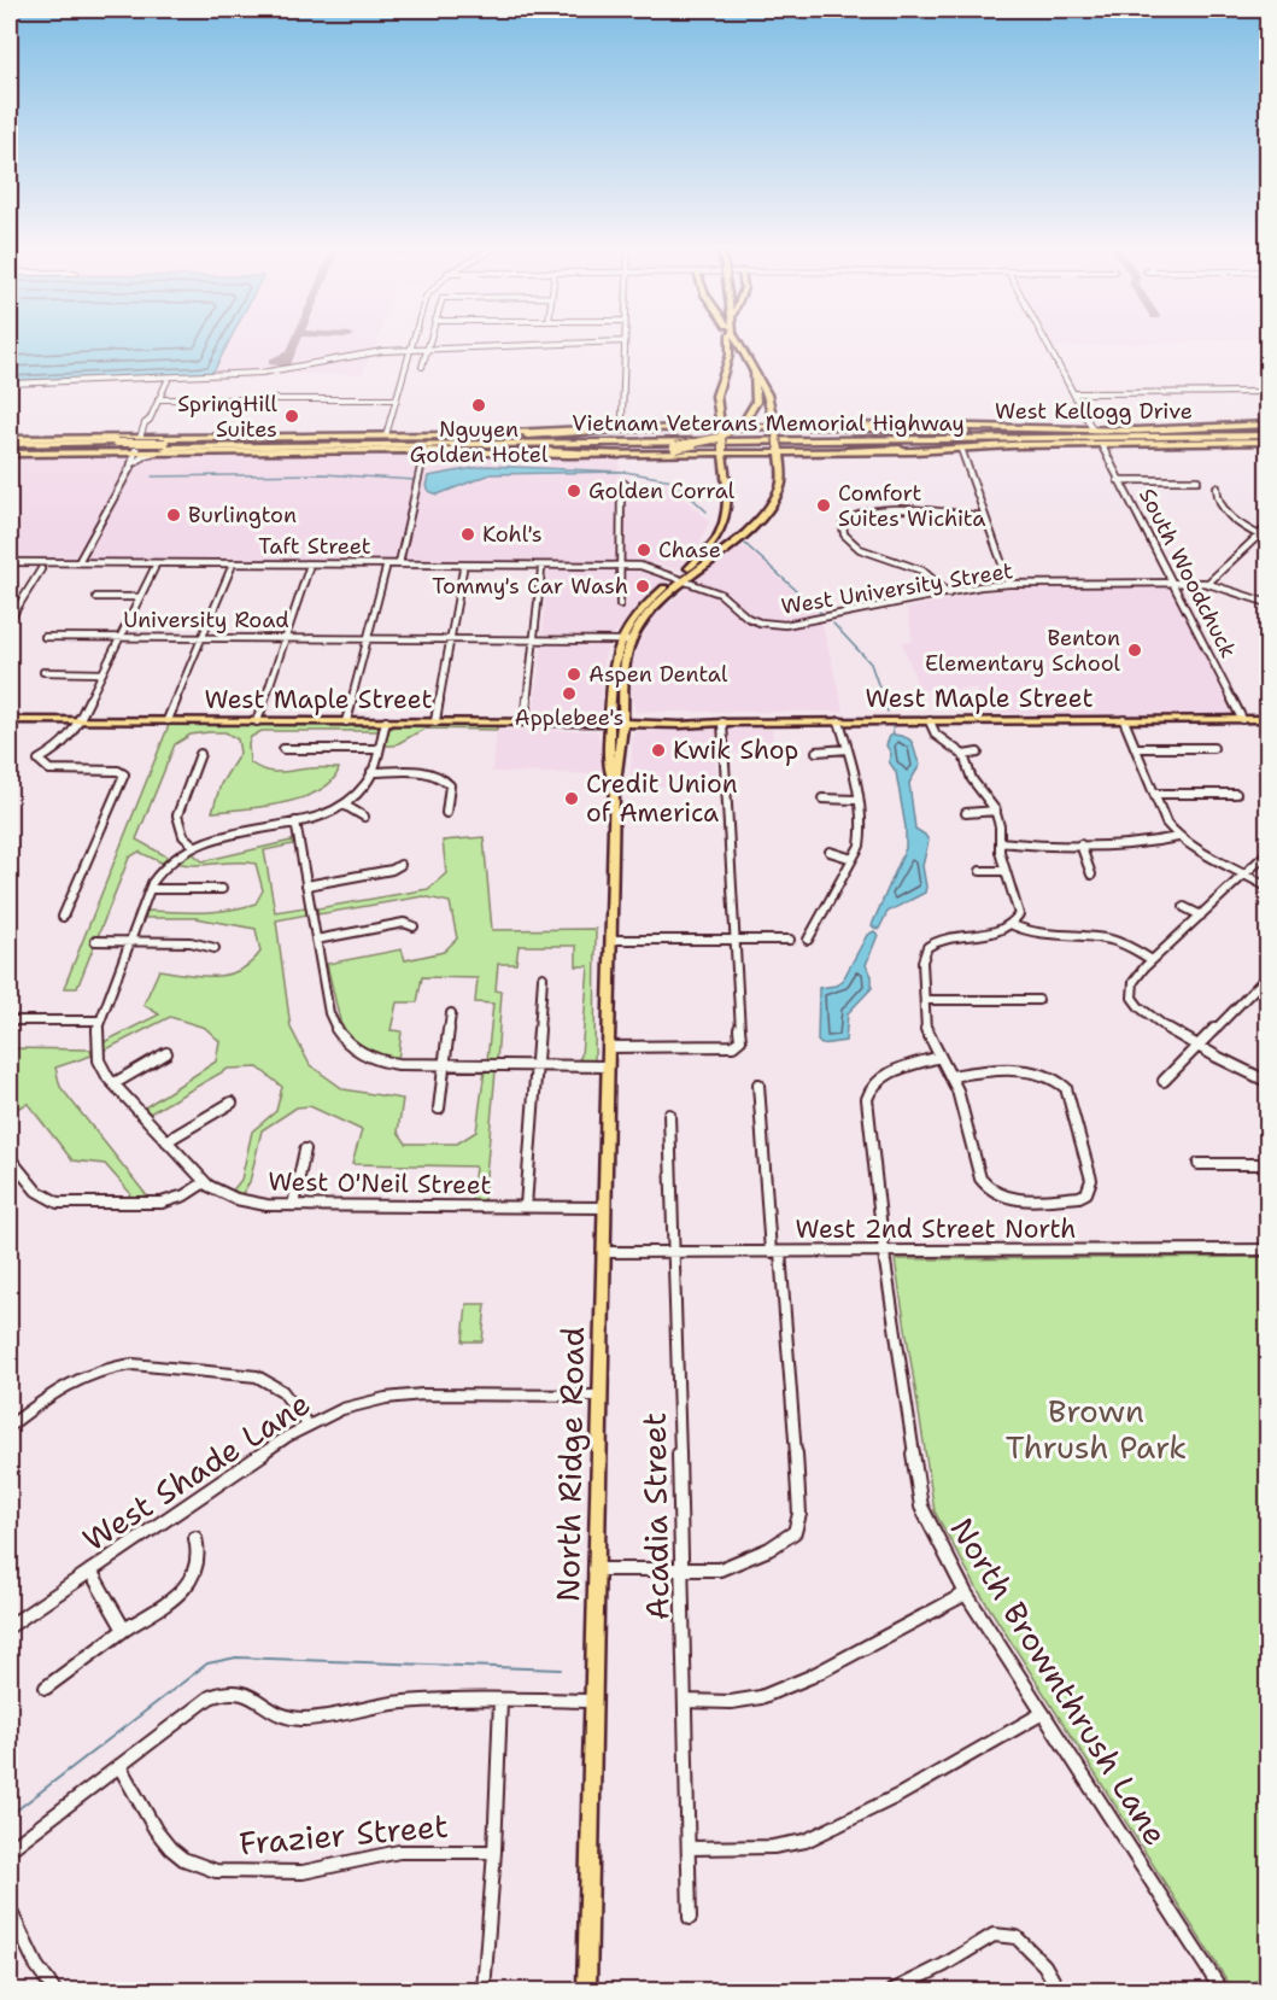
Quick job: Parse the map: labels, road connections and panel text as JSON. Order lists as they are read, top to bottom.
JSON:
{
  "streets": {
    "highway": ["Vietnam Veterans Memorial Highway"],
    "main road": ["West Kellogg Drive", "West Maple Street", "North Ridge Road"],
    "street": [
      "Taft Street",
      "South Woodchuck",
      "West University Street",
      "University Road",
      "West O'Neil Street",
      "West 2nd Street North",
      "West Shade Lane",
      "Acadia Street",
      "North Brownthrush Lane",
      "Frazier Street"
    ]
  },
  "crossings": [
    ["West Kellogg Drive", "Vietnam Veterans Memorial Highway"],
    ["West Kellogg Drive", "South Woodchuck"],
    ["Taft Street", "West University Street"],
    ["South Woodchuck", "West University Street"],
    ["South Woodchuck", "West Maple Street"],
    ["West O'Neil Street", "North Ridge Road"],
    ["West 2nd Street North", "North Ridge Road"],
    ["West 2nd Street North", "Acadia Street"],
    ["West 2nd Street North", "North Brownthrush Lane"],
    ["North Ridge Road", "West Shade Lane"]
  ],
  "parks": ["Brown Thrush Park"],
  "places": [
    "Nguyen Golden Hotel",
    "SpringHill Suites",
    "Golden Corral",
    "Comfort Suites Wichita",
    "Burlington",
    "Kohl's",
    "Chase",
    "Tommy's Car Wash",
    "Benton Elementary School",
    "Aspen Dental",
    "Applebee's",
    "Kwik Shop",
    "Credit Union of America"
  ]
}
